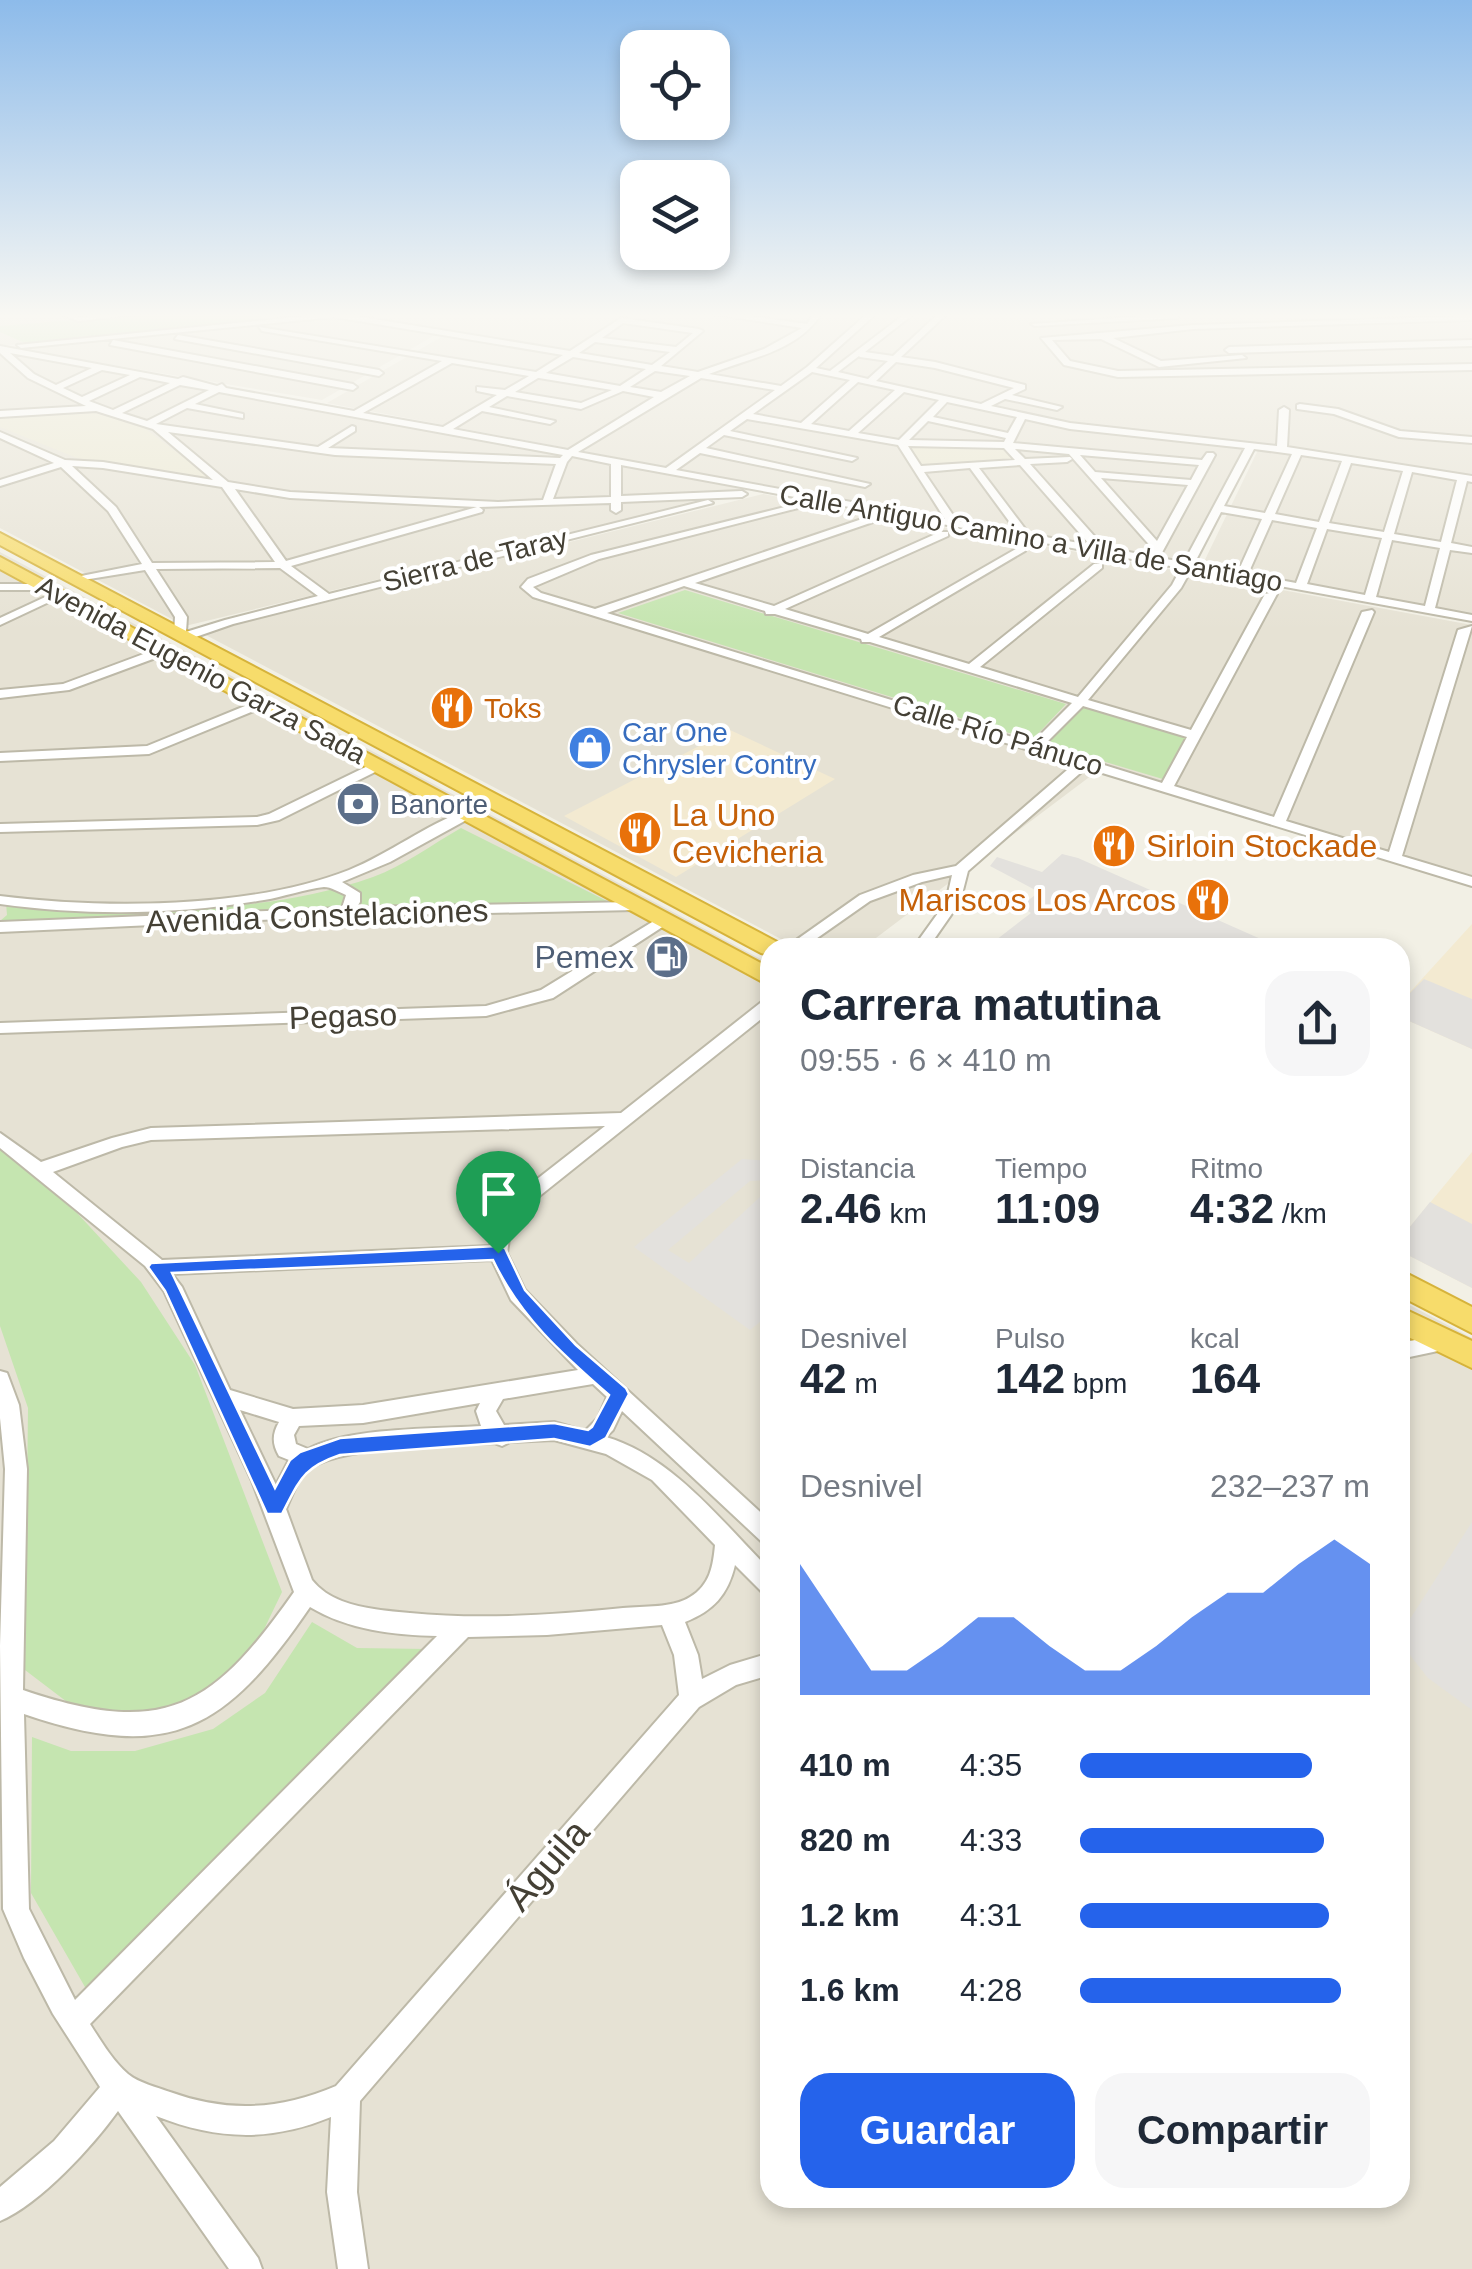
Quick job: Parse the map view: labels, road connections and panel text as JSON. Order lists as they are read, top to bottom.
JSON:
{
  "streets": {
    "highway": ["Avenida Eugenio Garza Sada"],
    "street": [
      "Calle Antiguo Camino a Villa de Santiago",
      "Sierra de Taray",
      "Calle Río Pánuco",
      "Avenida Constelaciones",
      "Pegaso",
      "Águila"
    ]
  },
  "crossings": [
    ["Calle Antiguo Camino a Villa de Santiago", "Sierra de Taray"],
    ["Sierra de Taray", "Avenida Eugenio Garza Sada"],
    ["Avenida Eugenio Garza Sada", "Avenida Constelaciones"],
    ["Avenida Eugenio Garza Sada", "Pegaso"]
  ],
  "places": {
    "restaurant": [
      "Toks",
      "La Uno Cevicheria",
      "Sirloin Stockade",
      "Mariscos Los Arcos"
    ],
    "shop": ["Car One Chrysler Contry"],
    "bank": ["Banorte"],
    "fuel station": ["Pemex"]
  },
  "page": {
    "heading": ["Carrera matutina", "09:55 · 6 × 410 m"],
    "stats": [
      ["Distancia", "2.46 km"],
      ["Tiempo", "11:09"],
      ["Ritmo", "4:32 /km"],
      ["Desnivel", "42 m"],
      ["Pulso", "142 bpm"],
      ["kcal", "164"]
    ],
    "chart": ["Desnivel", "232–237 m"],
    "list": [
      {
        "name": "410 m",
        "note": "4:35"
      },
      {
        "name": "820 m",
        "note": "4:33"
      },
      {
        "name": "1.2 km",
        "note": "4:31"
      },
      {
        "name": "1.6 km",
        "note": "4:28"
      }
    ],
    "buttons": ["Guardar", "Compartir"]
  }
}
